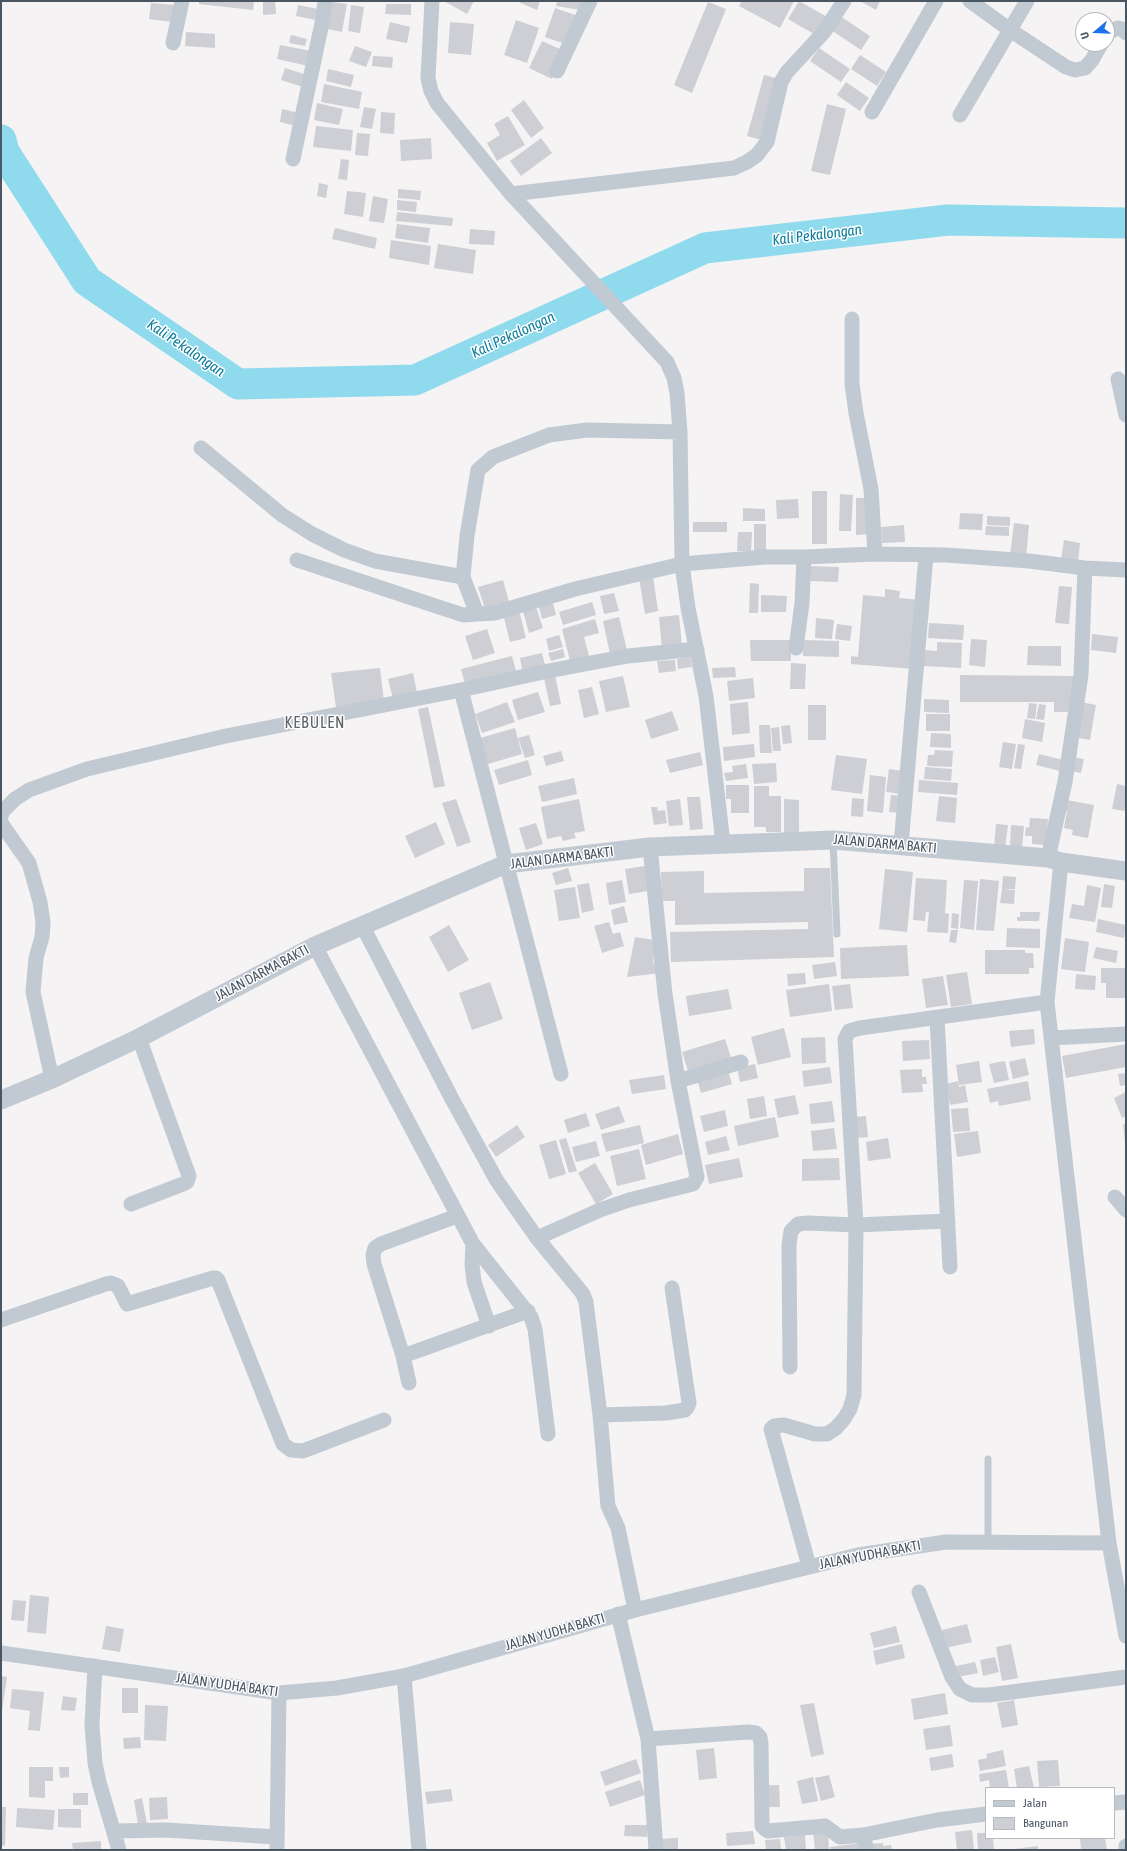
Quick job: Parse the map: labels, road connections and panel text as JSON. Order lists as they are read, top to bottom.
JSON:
{
  "streets": {
    "street": ["JALAN DARMA BAKTI", "JALAN YUDHA BAKTI"]
  },
  "districts": ["KEBULEN"],
  "water": ["Kali Pekalongan"],
  "legend": ["Jalan", "Bangunan"],
  "north": "left"
}
